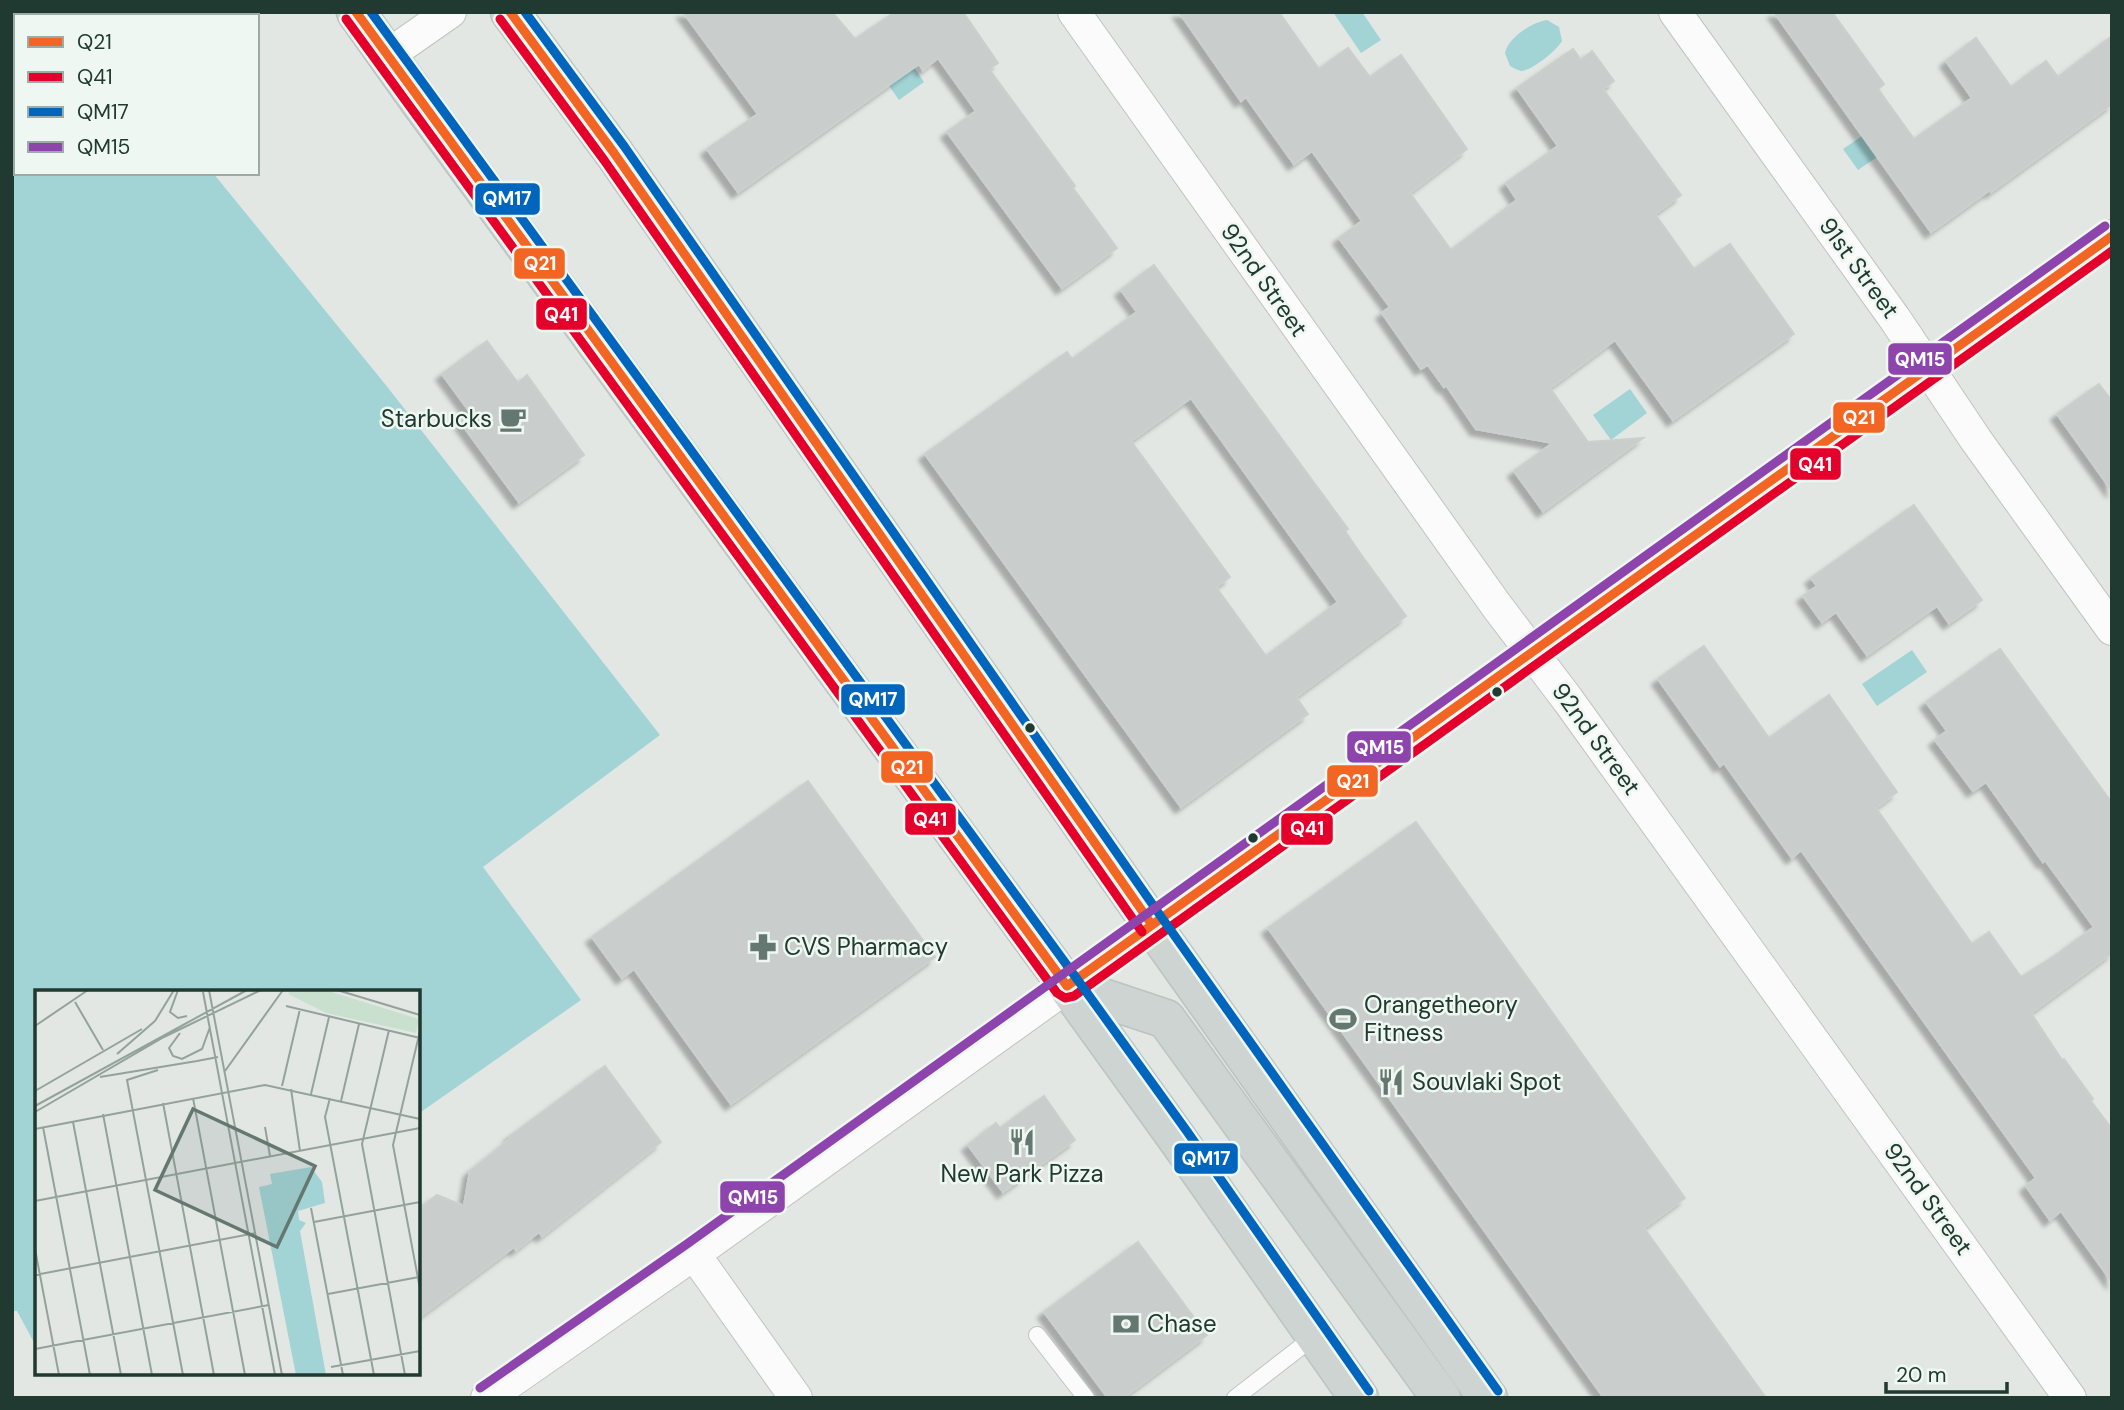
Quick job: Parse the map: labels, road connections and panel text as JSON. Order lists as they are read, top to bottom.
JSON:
{
  "streets": {
    "street": ["91st Street", "92nd Street"]
  },
  "places": {
    "cafe": ["Starbucks"],
    "pharmacy": ["CVS Pharmacy"],
    "sports": ["Orangetheory Fitness"],
    "restaurant": ["Souvlaki Spot", "New Park Pizza"],
    "bank": ["Chase"]
  },
  "lines": [
    "transit line Q21",
    "transit line QM17",
    "transit line Q41",
    "transit line QM15"
  ],
  "legend": [
    "Q21",
    "Q41",
    "QM17",
    "QM15"
  ],
  "scale_bar": "20 m"
}
